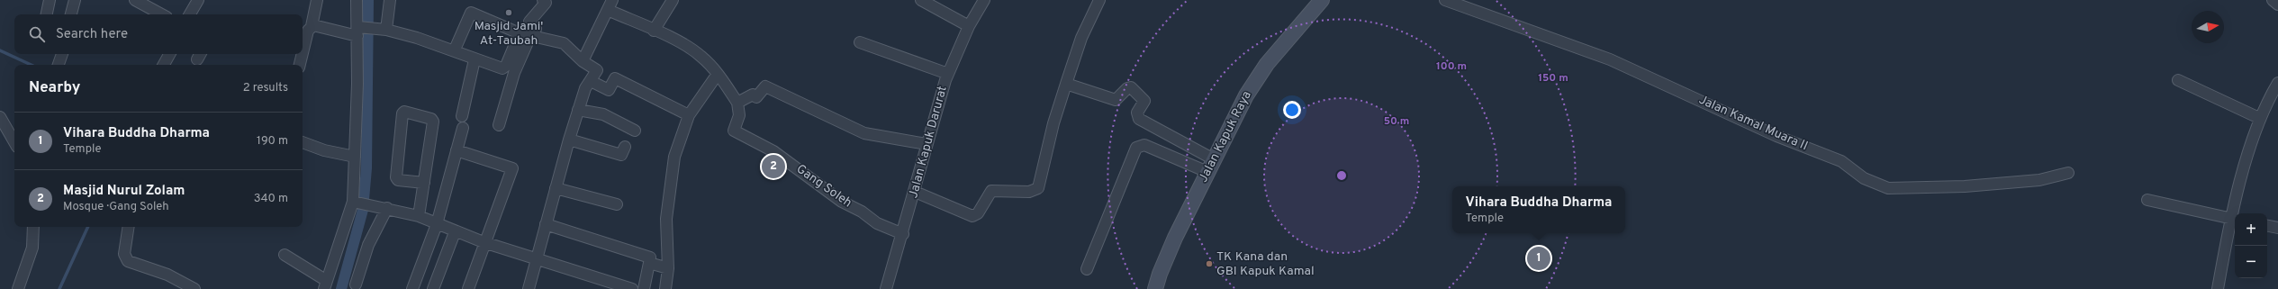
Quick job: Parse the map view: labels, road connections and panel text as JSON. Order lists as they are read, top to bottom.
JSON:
{
  "streets": {
    "main road": ["Jalan Kapuk Raya"],
    "street": ["Jalan Kamal Muara II", "Jalan Kapuk Darurat", "Gang Soleh"]
  },
  "crossings": [
    ["Jalan Kapuk Darurat", "Gang Soleh"]
  ],
  "places": ["Masjid Jami' At-Taubah", "TK Kana dan GBI Kapuk Kamal"],
  "north": "right",
  "page": {
    "search": "Search here",
    "heading": ["Nearby", "2 results"],
    "list": [
      {
        "mark": "1",
        "name": "Vihara Buddha Dharma",
        "note": "Temple",
        "value": "190 m"
      },
      {
        "mark": "2",
        "name": "Masjid Nurul Zolam",
        "note": "Mosque · Gang Soleh",
        "value": "340 m"
      }
    ],
    "pins": ["2", "1"],
    "popup": ["Vihara Buddha Dharma", "Temple"],
    "map_buttons": ["+", "−"]
  },
  "rings": ["100 m", "150 m", "50 m"]
}
